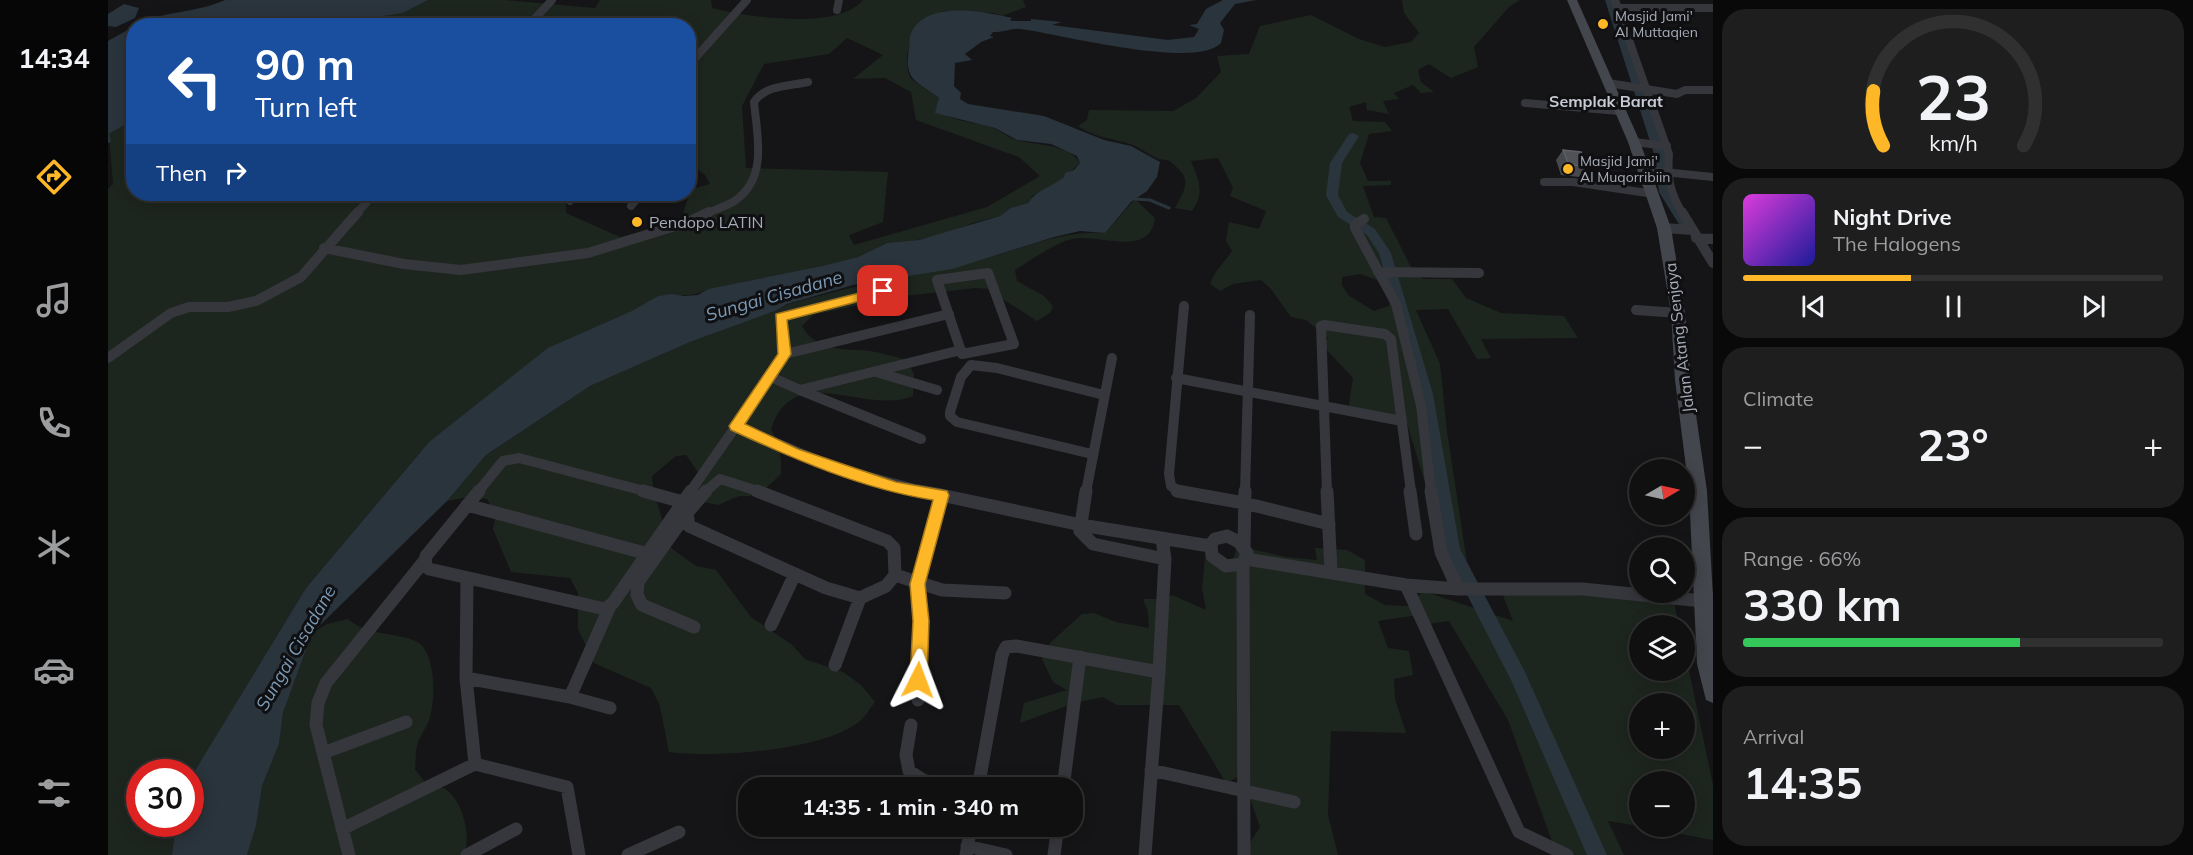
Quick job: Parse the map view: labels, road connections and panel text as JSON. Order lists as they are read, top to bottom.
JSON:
{
  "streets": {
    "main road": ["Jalan Atang Senjaya"]
  },
  "districts": ["Semplak Barat"],
  "water": ["Sungai Cisadane"],
  "places": ["Masjid Jami' Al Muttaqien", "Masjid Jami' Al Muqorribiin", "Pendopo LATIN"],
  "north": "right",
  "page": {
    "tabs": "14:34",
    "turn": ["90 m", "Turn left"],
    "then": "Then",
    "song": ["Night Drive", "The Halogens"],
    "tile": [
      "Climate",
      ["Range · 66%", "330 km"],
      ["Arrival", "14:35"]
    ],
    "heat": ["−", "23°", "+"],
    "map_buttons": ["+", "−"],
    "limit": "30",
    "trip": "14:35 · 1 min · 340 m",
    "gauge": ["23", "km/h"]
  }
}
